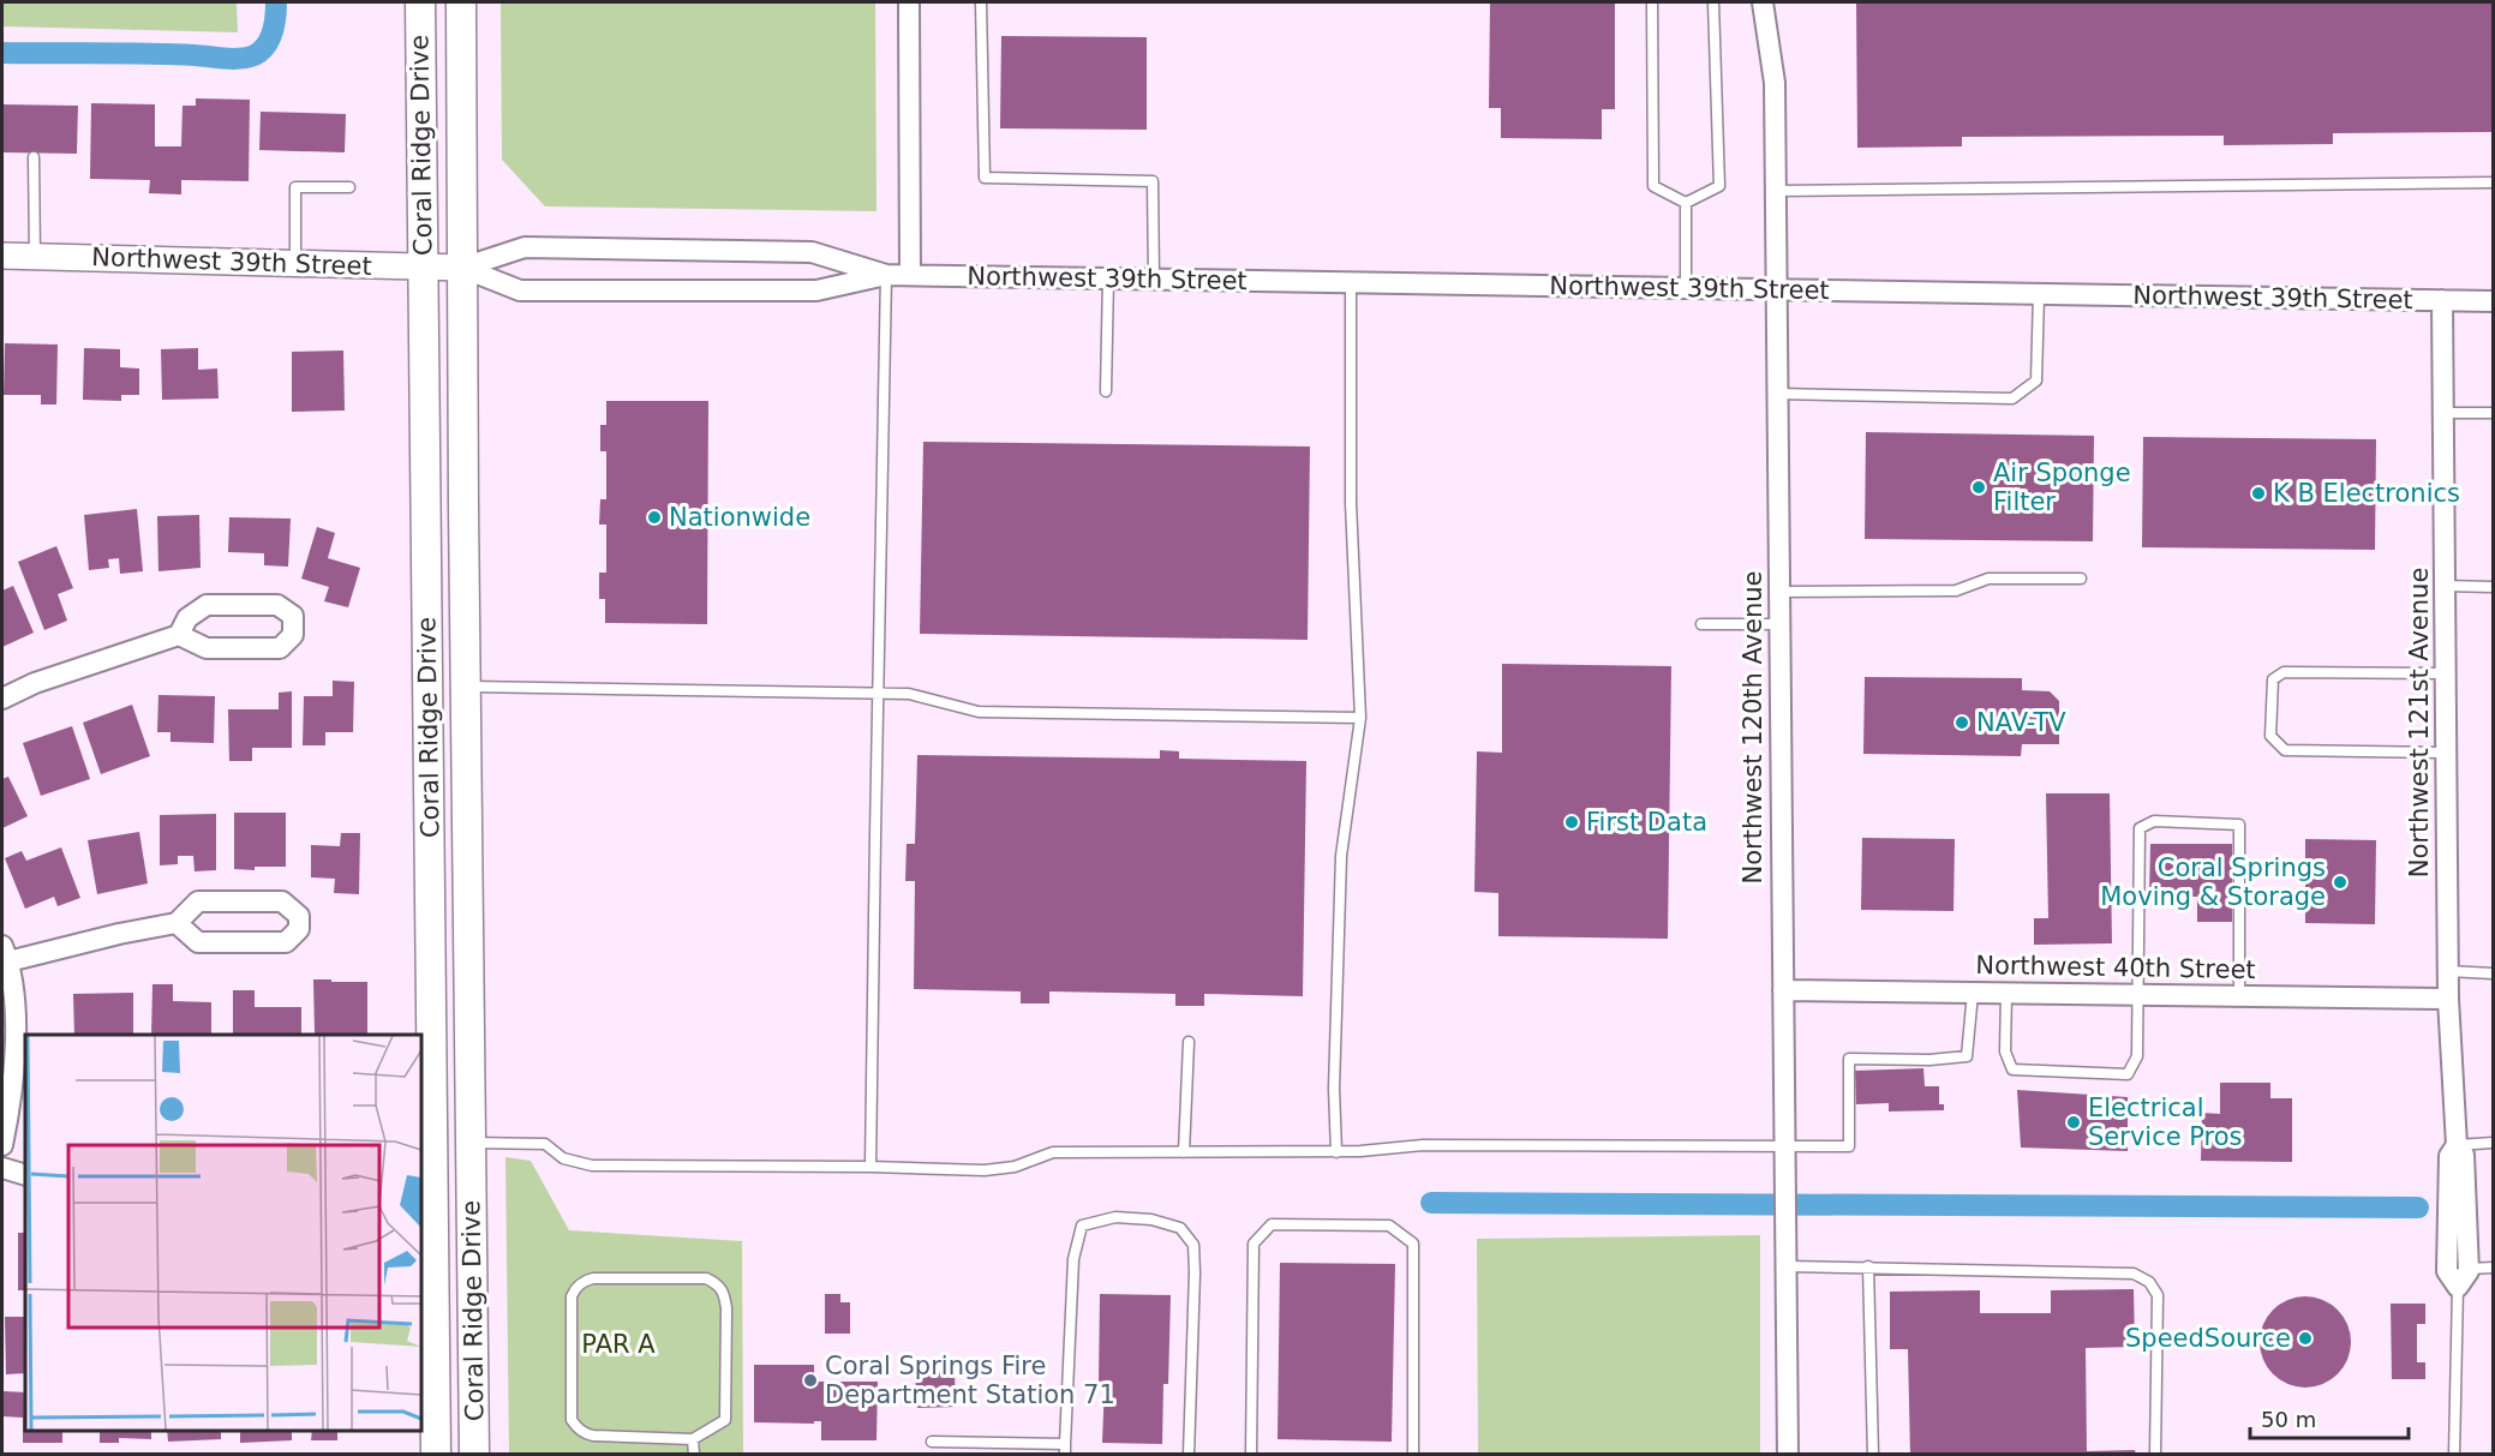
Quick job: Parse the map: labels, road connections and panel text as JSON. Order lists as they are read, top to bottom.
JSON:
{
  "streets": {
    "main road": ["Coral Ridge Drive"],
    "street": [
      "Northwest 39th Street",
      "Northwest 121st Avenue",
      "Northwest 120th Avenue",
      "Northwest 40th Street"
    ]
  },
  "crossings": [
    ["Coral Ridge Drive", "Northwest 39th Street"],
    ["Northwest 39th Street", "Northwest 121st Avenue"],
    ["Northwest 39th Street", "Northwest 120th Avenue"],
    ["Northwest 121st Avenue", "Northwest 40th Street"],
    ["Northwest 120th Avenue", "Northwest 40th Street"]
  ],
  "parks": ["PAR A"],
  "places": [
    "Air Sponge Filter",
    "K B Electronics",
    "Nationwide",
    "NAV-TV",
    "First Data",
    "Coral Springs Moving & Storage",
    "Electrical Service Pros",
    "SpeedSource",
    "Coral Springs Fire Department Station 71"
  ],
  "scale_bar": "50 m"
}
